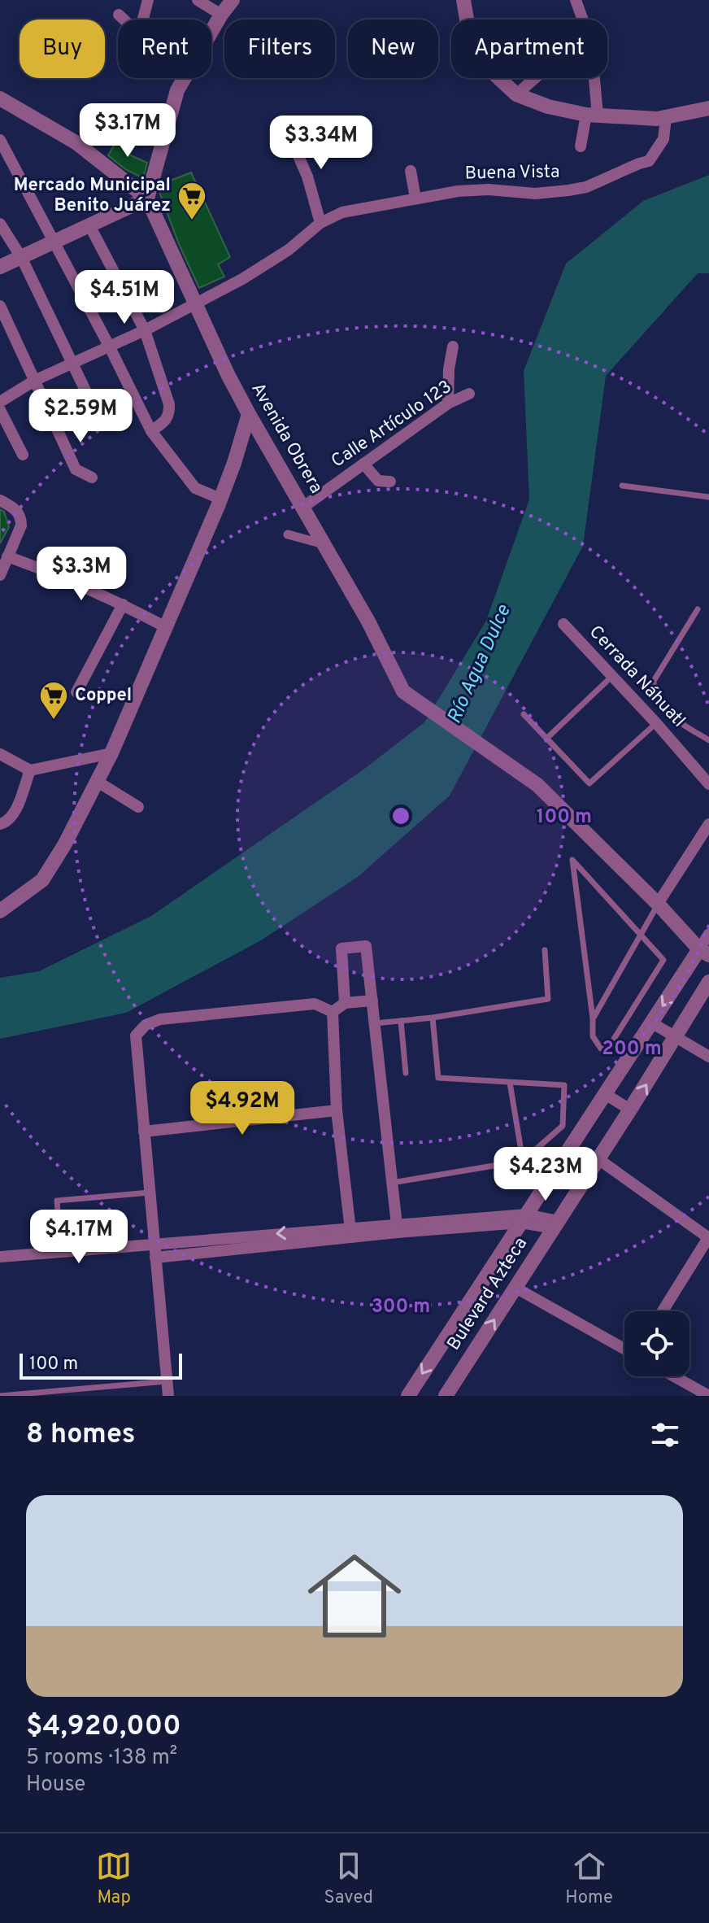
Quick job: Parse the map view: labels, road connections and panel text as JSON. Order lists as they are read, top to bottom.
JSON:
{
  "streets": {
    "street": [
      "Buena Vista",
      "Calle Artículo 123",
      "Avenida Obrera",
      "Cerrada Náhuatl",
      "Bulevard Azteca"
    ]
  },
  "crossings": [
    ["Buena Vista", "Avenida Obrera"],
    ["Calle Artículo 123", "Avenida Obrera"]
  ],
  "water": ["Río Agua Dulce"],
  "places": {
    "supermarket": ["Mercado Municipal Benito Juárez", "Coppel"]
  },
  "scale_bar": "100 m",
  "page": {
    "chip": [
      "Buy",
      "Rent",
      "Filters",
      "New",
      "Apartment"
    ],
    "price": [
      "$3.17M",
      "$3.34M",
      "$4.51M",
      "$2.59M",
      "$3.3M",
      "$4.92M",
      "$4.23M",
      "$4.17M"
    ],
    "scale": "100 m",
    "heading": "8 homes",
    "list": [
      {
        "name": "$4,920,000",
        "note": "5 rooms · 138 m² · House"
      }
    ],
    "tabs": ["Map", "Saved", "Home"]
  },
  "rings": ["100 m", "200 m", "300 m"]
}
